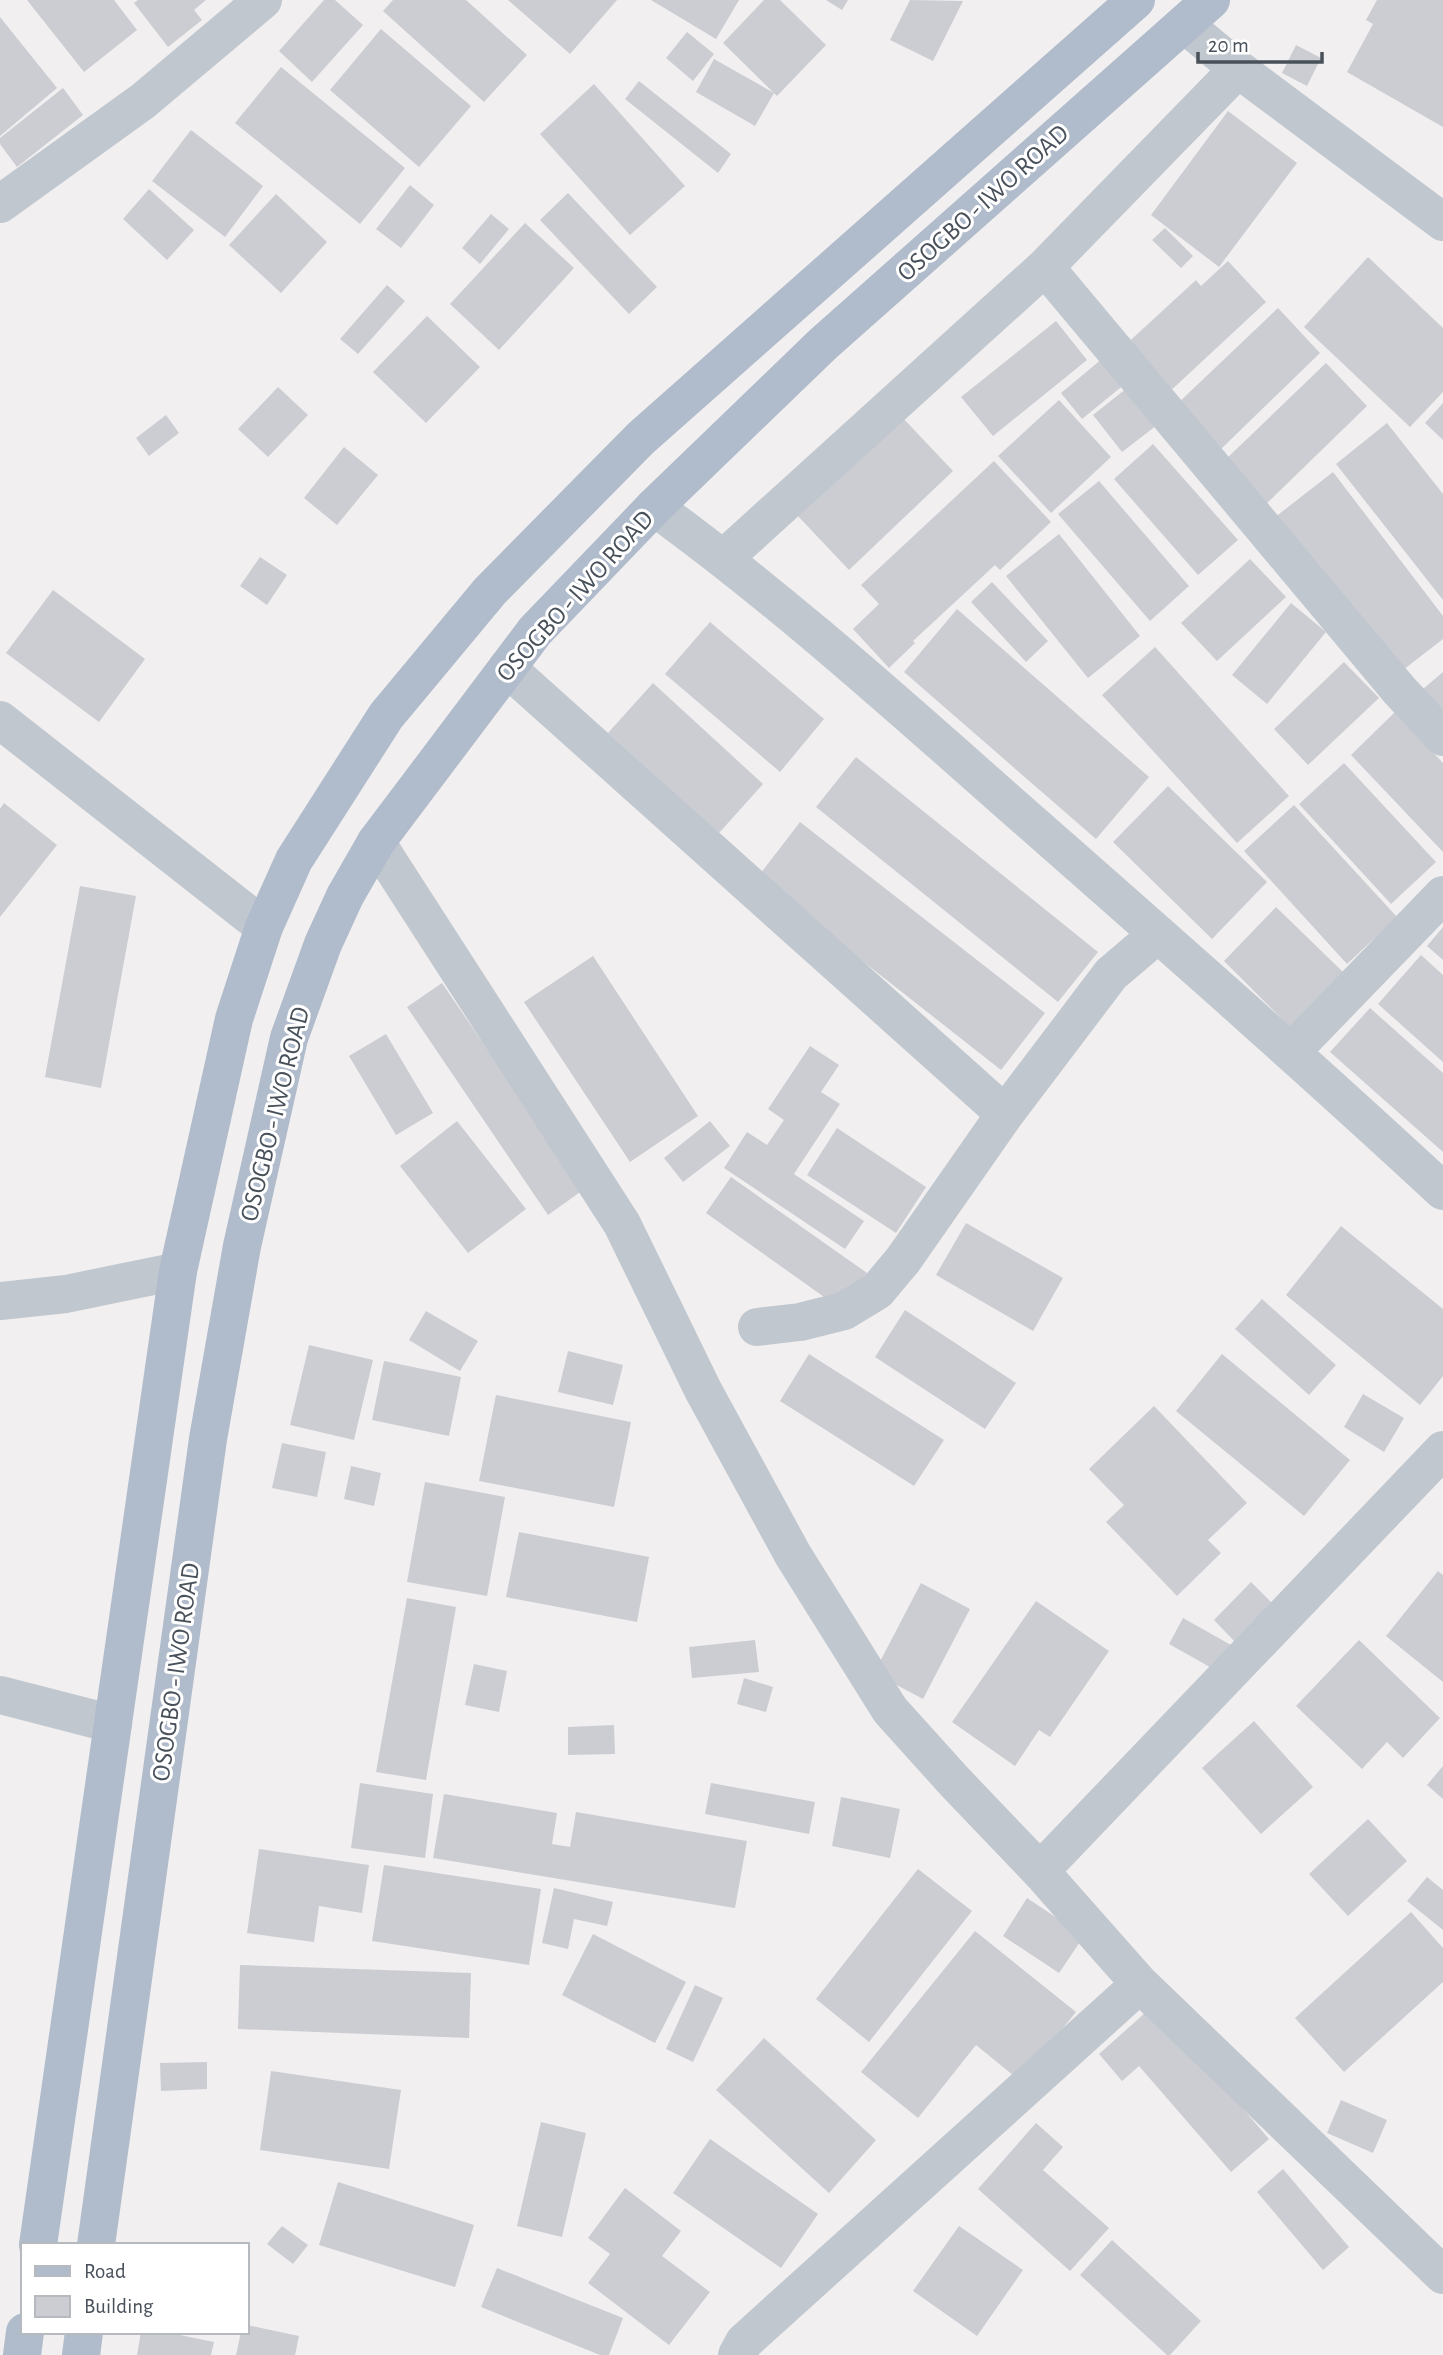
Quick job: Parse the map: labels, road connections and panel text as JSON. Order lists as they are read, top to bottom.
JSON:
{
  "streets": {
    "main road": ["OSOGBO - IWO ROAD"]
  },
  "legend": ["Road", "Building"],
  "scale_bar": "20 m"
}
